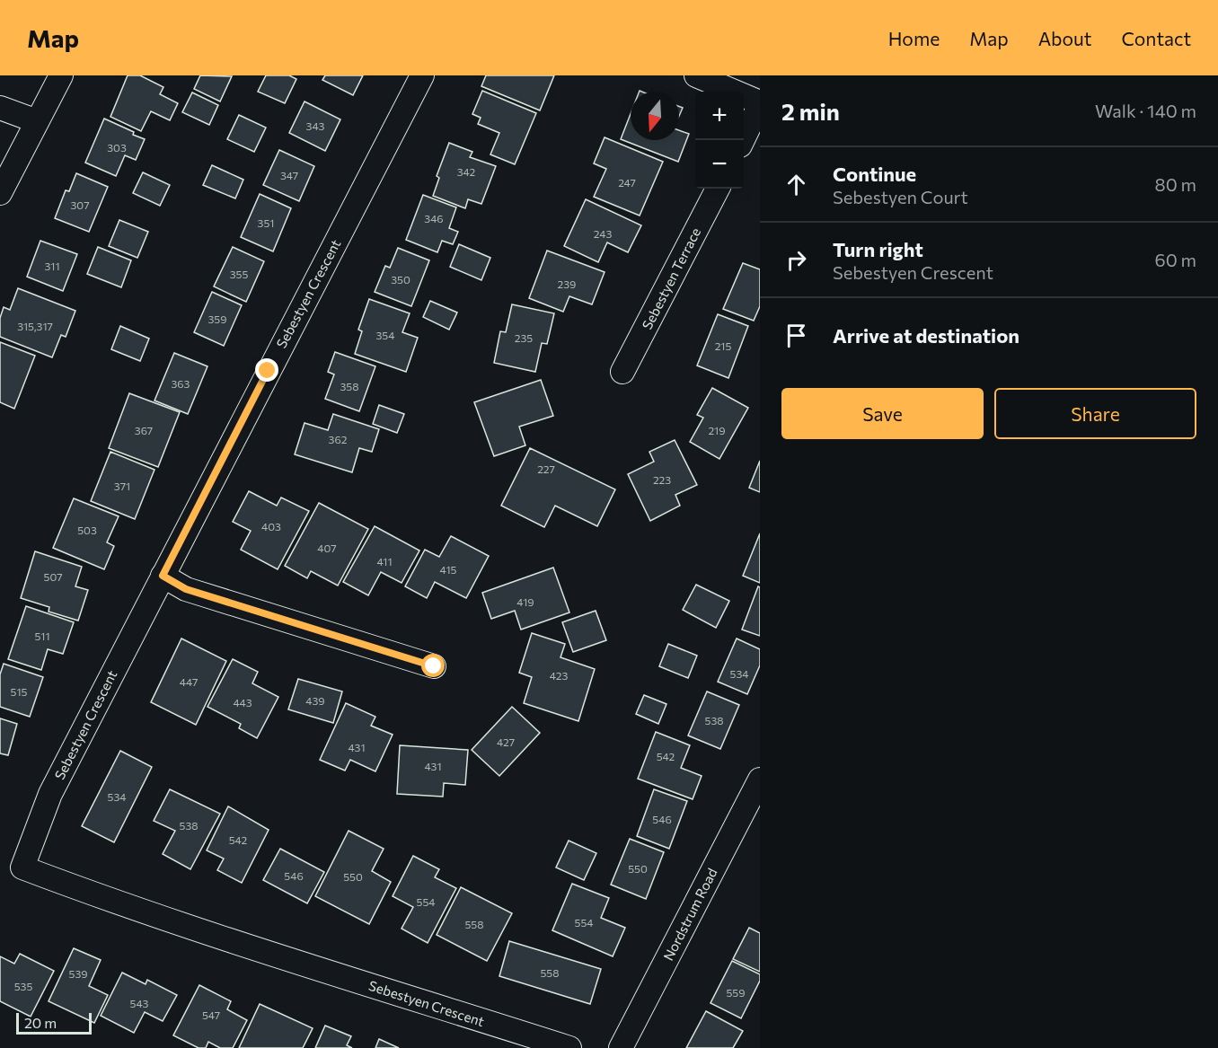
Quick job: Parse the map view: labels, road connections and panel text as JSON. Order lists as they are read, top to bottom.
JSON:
{
  "streets": {
    "street": ["Sebestyen Terrace", "Sebestyen Crescent", "Nordstrum Road"]
  },
  "house_numbers": [
    "343",
    "303",
    "342",
    "347",
    "247",
    "307",
    "346",
    "351",
    "243",
    "311",
    "355",
    "350",
    "239",
    "359",
    "315,317",
    "354",
    "235",
    "215",
    "363",
    "358",
    "367",
    "219",
    "362",
    "227",
    "223",
    "371",
    "403",
    "503",
    "407",
    "411",
    "415",
    "507",
    "419",
    "511",
    "534",
    "423",
    "447",
    "515",
    "439",
    "443",
    "538",
    "427",
    "431",
    "542",
    "431",
    "534",
    "546",
    "538",
    "542",
    "550",
    "546",
    "550",
    "554",
    "554",
    "558",
    "558",
    "539",
    "535",
    "559",
    "543",
    "547"
  ],
  "scale_bar": "20 m",
  "north": "bottom",
  "page": {
    "header": "Map",
    "nav": [
      "Home",
      "Map",
      "About",
      "Contact"
    ],
    "heading": ["2 min", "Walk · 140 m"],
    "map_buttons": ["+", "−"],
    "list": [
      ["Continue", "Sebestyen Court", "80 m"],
      ["Turn right", "Sebestyen Crescent", "60 m"],
      "Arrive at destination"
    ],
    "buttons": ["Save", "Share"],
    "scale": "20 m"
  }
}
